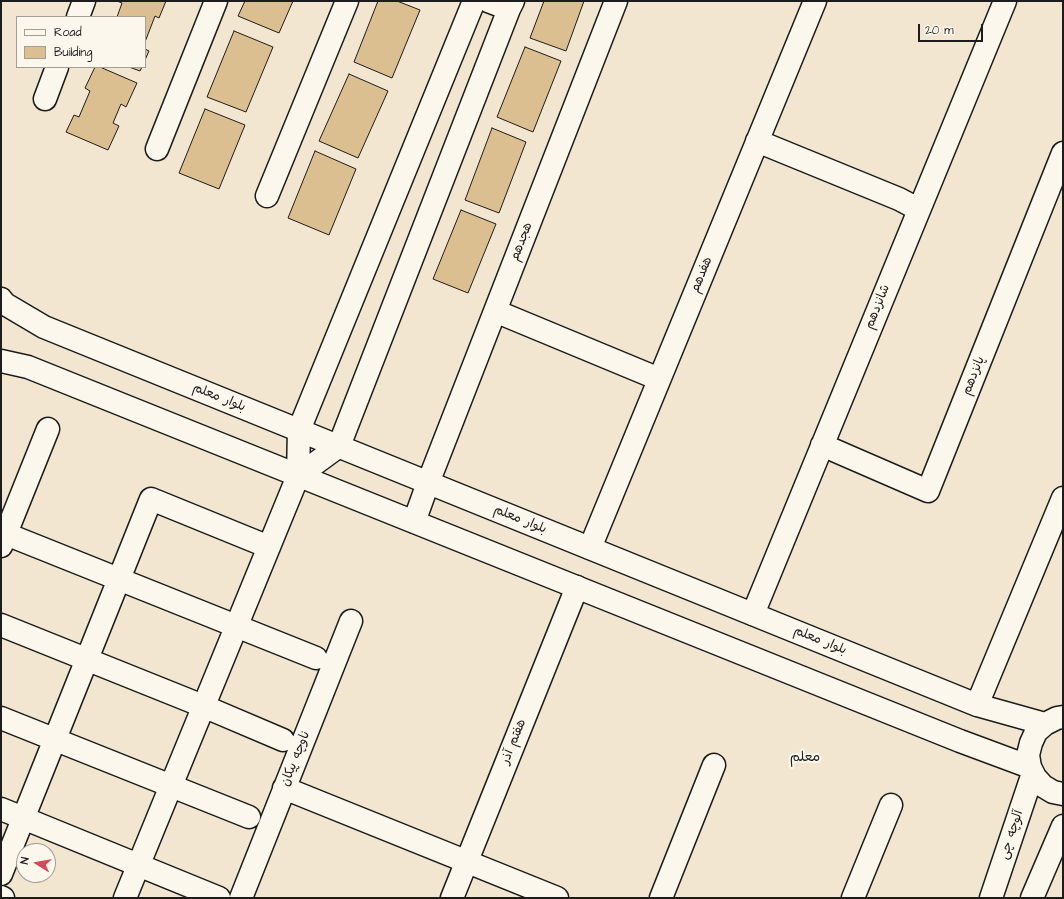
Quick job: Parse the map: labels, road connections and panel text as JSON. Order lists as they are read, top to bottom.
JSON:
{
  "streets": {
    "street": [
      "هجدهم",
      "هفدهم",
      "شانزدهم",
      "پانزدهم",
      "بلوار معلم",
      "هفتم آذر",
      "ناوچه پیکان",
      "آلوچه چی"
    ]
  },
  "crossings": [
    ["هجدهم", "بلوار معلم"],
    ["هفدهم", "بلوار معلم"],
    ["شانزدهم", "پانزدهم"],
    ["شانزدهم", "بلوار معلم"],
    ["بلوار معلم", "آلوچه چی"]
  ],
  "districts": ["معلم"],
  "legend": ["Road", "Building"],
  "scale_bar": "20 m",
  "north": "left"
}
